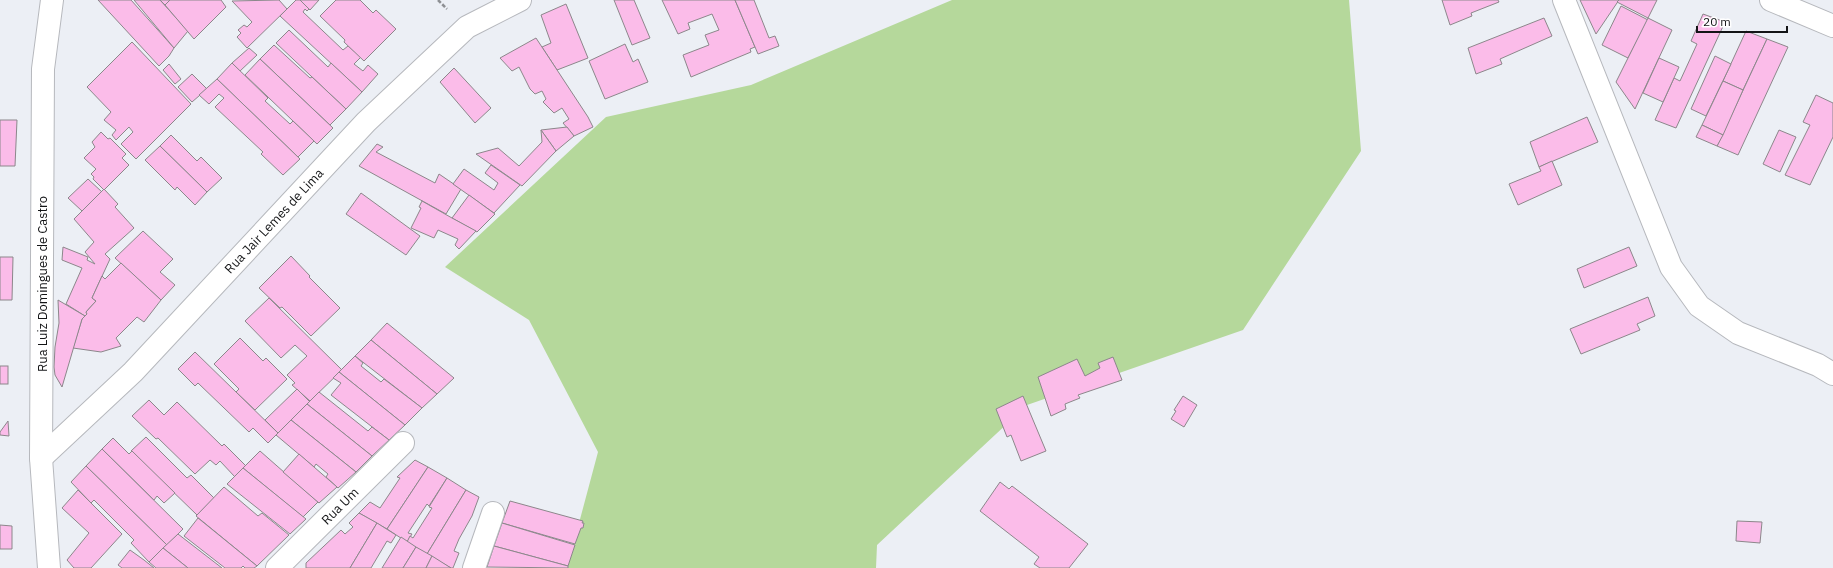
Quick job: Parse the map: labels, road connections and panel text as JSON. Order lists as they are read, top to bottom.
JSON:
{
  "streets": {
    "street": ["Rua Jair Lemes de Lima", "Rua Luiz Domingues de Castro", "Rua Um"]
  },
  "crossings": [
    ["Rua Jair Lemes de Lima", "Rua Luiz Domingues de Castro"]
  ],
  "scale_bar": "20 m"
}
